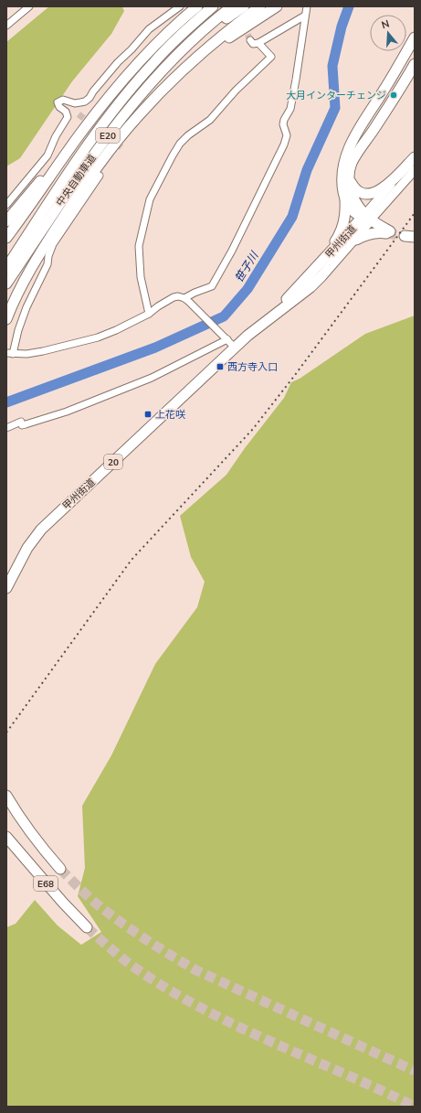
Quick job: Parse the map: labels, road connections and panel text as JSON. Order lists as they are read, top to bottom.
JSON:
{
  "streets": {
    "highway": [
      "E20",
      "中央自動車道",
      "甲州街道",
      "20",
      "E68"
    ]
  },
  "water": ["笹子川"],
  "places": {
    "other": ["大月インターチェンジ"],
    "transit": ["西方寺入口", "上花咲"]
  },
  "north": "top"
}
